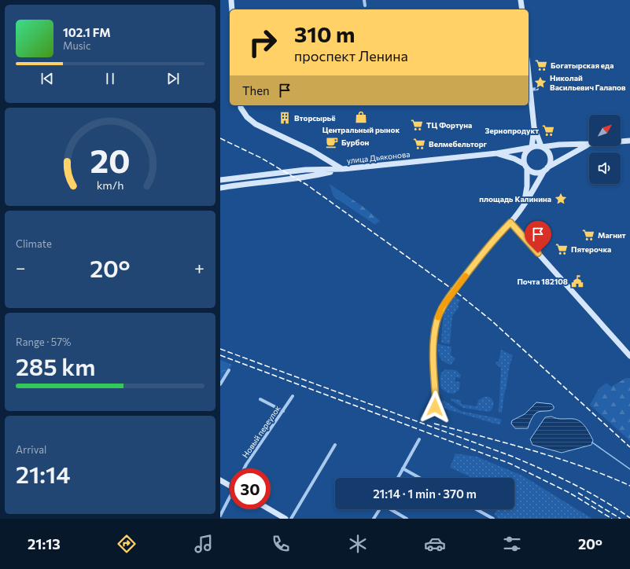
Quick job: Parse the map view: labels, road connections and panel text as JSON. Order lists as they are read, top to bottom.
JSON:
{
  "streets": {
    "main road": ["улица Дьяконова"],
    "street": ["Новый переулок"]
  },
  "places": {
    "supermarket": [
      "Богатырская еда",
      "ТЦ Фортуна",
      "Зернопродукт",
      "Велмебельторг",
      "Магнит",
      "Пятерочка"
    ],
    "place": ["Николай Васильевич Галапов", "площадь Калинина"],
    "shop": ["Центральный рынок"],
    "building": ["Вторсырьё"],
    "cafe": ["Бурбон"],
    "public building": ["Почта 182108"]
  },
  "north": "top right",
  "page": {
    "turn": ["310 m", "проспект Ленина"],
    "song": ["102.1 FM", "Music"],
    "then": "Then",
    "tile": [
      "Climate",
      ["Range · 57%", "285 km"],
      ["Arrival", "21:14"]
    ],
    "heat": ["−", "20°", "+"],
    "limit": "30",
    "trip": "21:14 · 1 min · 370 m",
    "tabs": ["21:13", "20°"],
    "gauge": ["20", "km/h"]
  }
}
